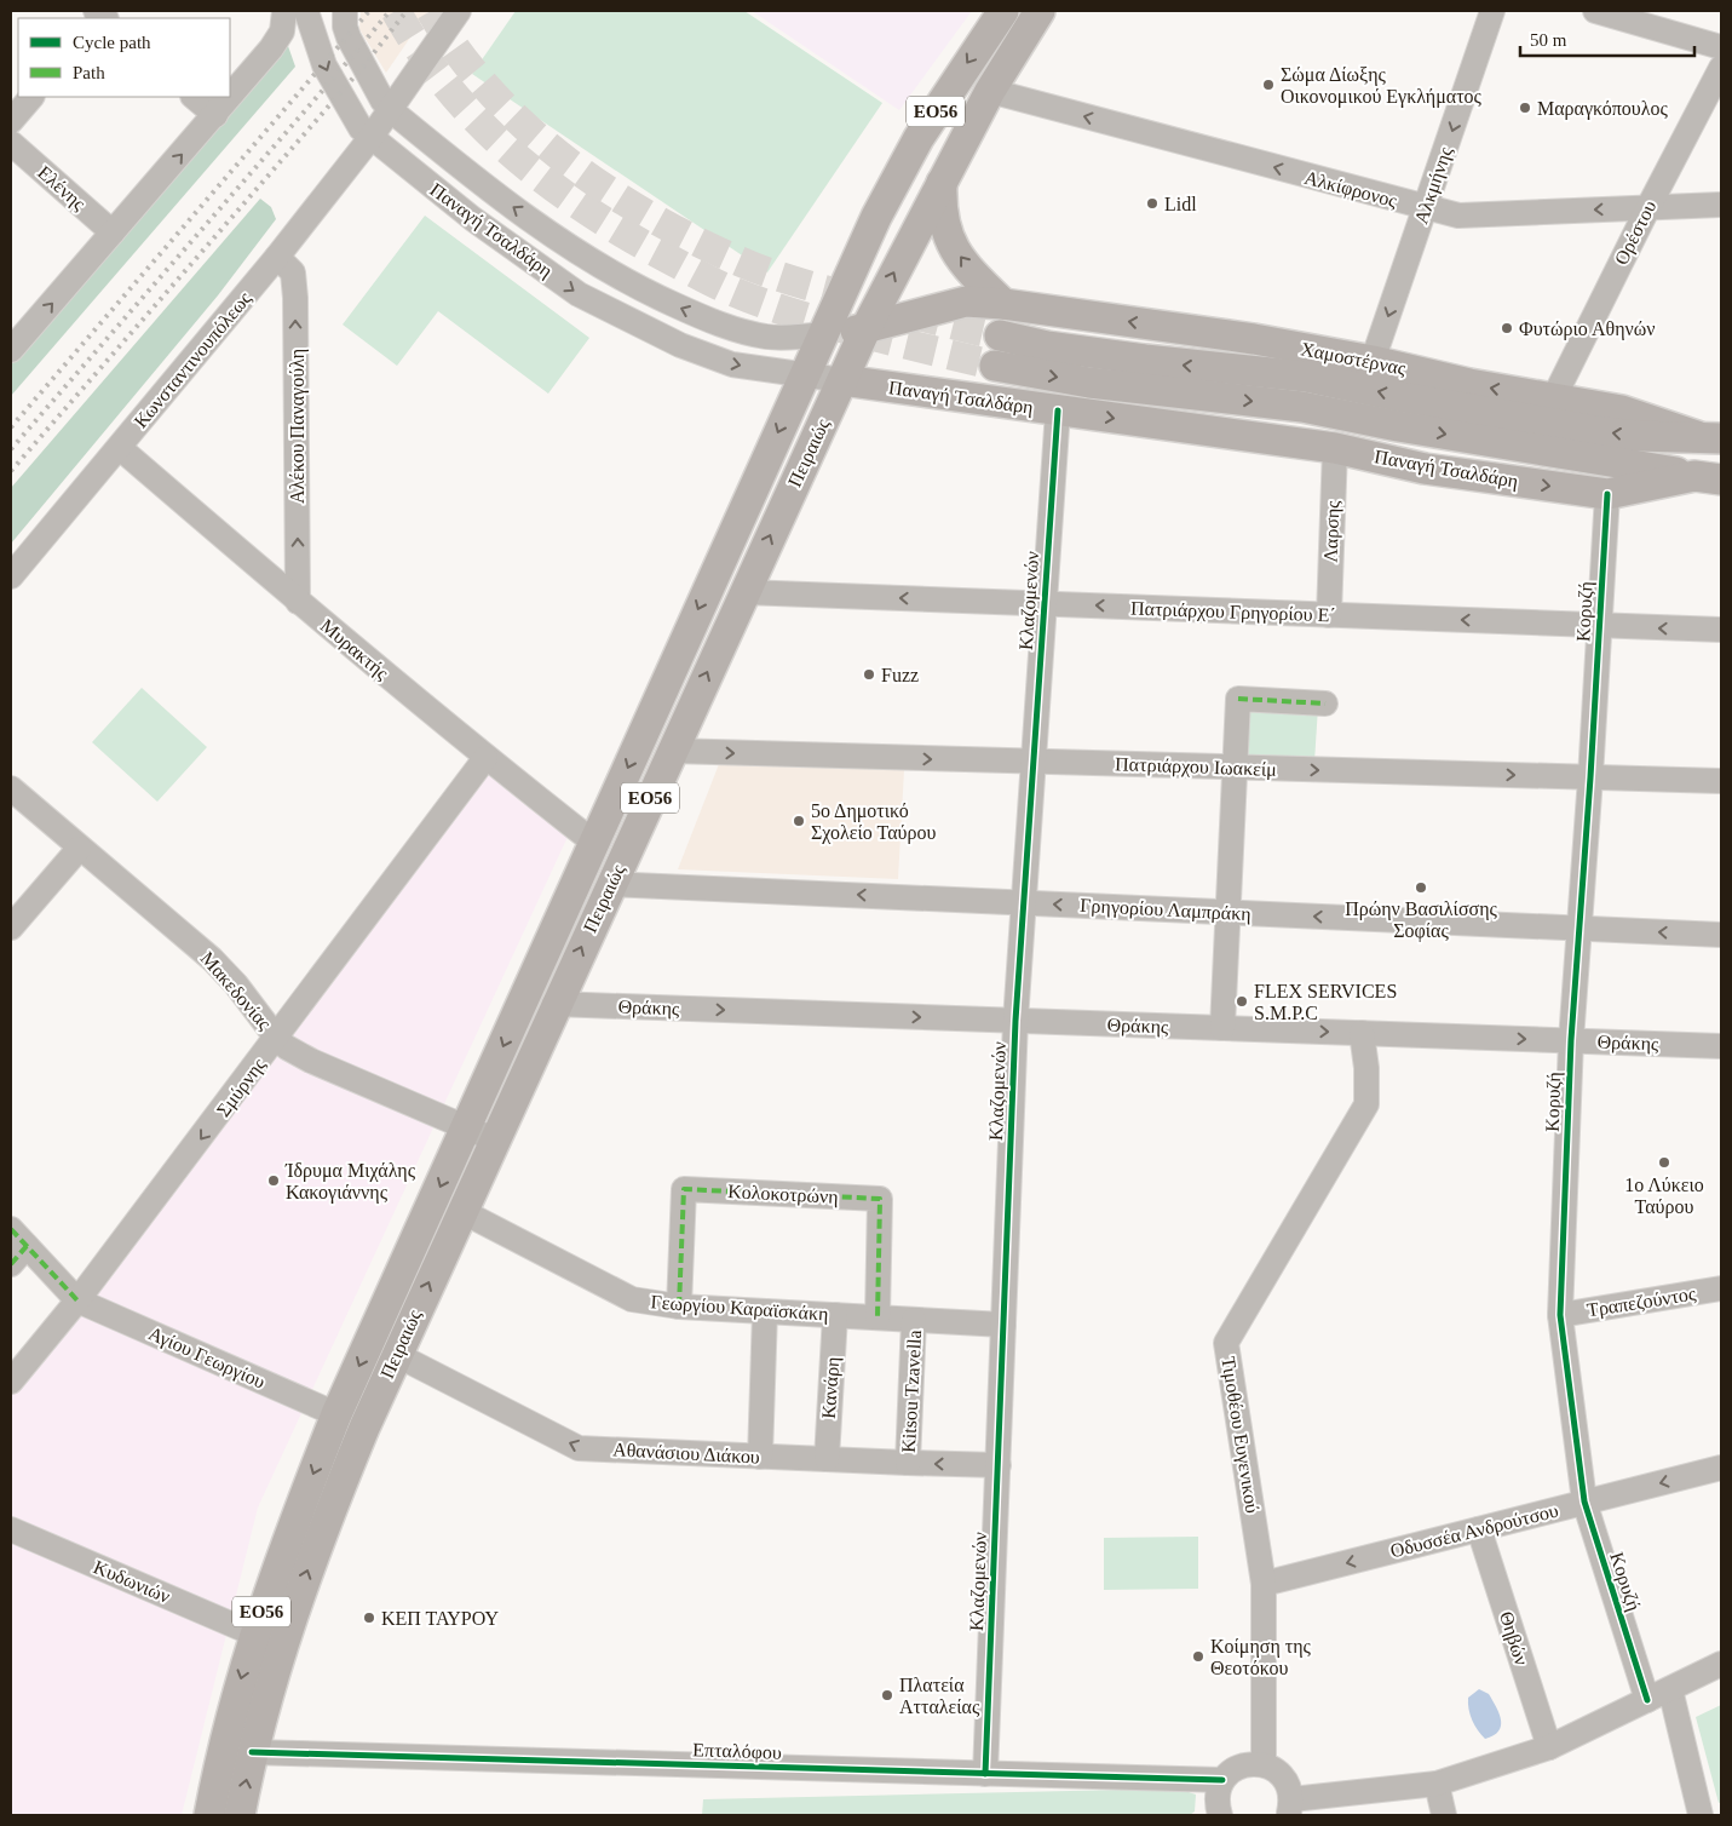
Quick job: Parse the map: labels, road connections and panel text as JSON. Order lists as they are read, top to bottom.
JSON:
{
  "streets": {
    "main road": [
      "ΕΟ56",
      "Παναγή Τσαλδάρη",
      "Χαμοστέρνας",
      "Πειραιώς"
    ],
    "street": [
      "Αλκμήνης",
      "Ελένης",
      "Αλκίφρονος",
      "Ορέστου",
      "Κωνσταντινουπόλεως",
      "Αλέκου Παναγούλη",
      "Λαρσης",
      "Κλαζομενών",
      "Πατριάρχου Γρηγορίου Ε΄",
      "Κορυζή",
      "Μυρακτής",
      "Πατριάρχου Ιωακείμ",
      "Γρηγορίου Λαμπράκη",
      "Μακεδονίας",
      "Θράκης",
      "Σμύρνης",
      "Κολοκοτρώνη",
      "Τραπεζούντος",
      "Γεωργίου Καραϊσκάκη",
      "Αγίου Γεωργίου",
      "Κανάρη",
      "Kitsou Tzavella",
      "Τιμοθέου Ευγενικού",
      "Αθανάσιου Διάκου",
      "Οδυσσέα Ανδρούτσου",
      "Κυδωνιών",
      "Θηβών",
      "Επταλόφου"
    ]
  },
  "crossings": [
    ["Αλκμήνης", "Αλκίφρονος"],
    ["Αλκμήνης", "Χαμοστέρνας"],
    ["Αλκίφρονος", "Ορέστου"],
    ["Αλκίφρονος", "Πειραιώς"],
    ["Παναγή Τσαλδάρη", "Χαμοστέρνας"],
    ["Παναγή Τσαλδάρη", "Κωνσταντινουπόλεως"],
    ["Παναγή Τσαλδάρη", "Πειραιώς"],
    ["Παναγή Τσαλδάρη", "Λαρσης"],
    ["Παναγή Τσαλδάρη", "Κλαζομενών"],
    ["Παναγή Τσαλδάρη", "Κορυζή"],
    ["Ορέστου", "Χαμοστέρνας"],
    ["Χαμοστέρνας", "Πειραιώς"],
    ["Κωνσταντινουπόλεως", "Αλέκου Παναγούλη"],
    ["Κωνσταντινουπόλεως", "Μυρακτής"],
    ["Αλέκου Παναγούλη", "Μυρακτής"],
    ["Πειραιώς", "Πατριάρχου Γρηγορίου Ε΄"],
    ["Πειραιώς", "Μυρακτής"],
    ["Πειραιώς", "Πατριάρχου Ιωακείμ"],
    ["Πειραιώς", "Γρηγορίου Λαμπράκη"],
    ["Πειραιώς", "Μακεδονίας"],
    ["Πειραιώς", "Θράκης"],
    ["Πειραιώς", "Γεωργίου Καραϊσκάκη"],
    ["Πειραιώς", "Αγίου Γεωργίου"],
    ["Πειραιώς", "Αθανάσιου Διάκου"],
    ["Πειραιώς", "Κυδωνιών"],
    ["Πειραιώς", "Επταλόφου"],
    ["Λαρσης", "Πατριάρχου Γρηγορίου Ε΄"],
    ["Κλαζομενών", "Πατριάρχου Γρηγορίου Ε΄"],
    ["Κλαζομενών", "Πατριάρχου Ιωακείμ"],
    ["Κλαζομενών", "Γρηγορίου Λαμπράκη"],
    ["Κλαζομενών", "Θράκης"],
    ["Κλαζομενών", "Γεωργίου Καραϊσκάκη"],
    ["Κλαζομενών", "Αθανάσιου Διάκου"],
    ["Κλαζομενών", "Επταλόφου"],
    ["Πατριάρχου Γρηγορίου Ε΄", "Κορυζή"],
    ["Κορυζή", "Πατριάρχου Ιωακείμ"],
    ["Κορυζή", "Γρηγορίου Λαμπράκη"],
    ["Κορυζή", "Θράκης"],
    ["Κορυζή", "Τραπεζούντος"],
    ["Κορυζή", "Οδυσσέα Ανδρούτσου"],
    ["Μυρακτής", "Σμύρνης"],
    ["Μακεδονίας", "Σμύρνης"],
    ["Θράκης", "Τιμοθέου Ευγενικού"],
    ["Σμύρνης", "Αγίου Γεωργίου"],
    ["Κολοκοτρώνη", "Γεωργίου Καραϊσκάκη"],
    ["Γεωργίου Καραϊσκάκη", "Κανάρη"],
    ["Γεωργίου Καραϊσκάκη", "Kitsou Tzavella"],
    ["Κανάρη", "Αθανάσιου Διάκου"],
    ["Kitsou Tzavella", "Αθανάσιου Διάκου"],
    ["Τιμοθέου Ευγενικού", "Οδυσσέα Ανδρούτσου"],
    ["Οδυσσέα Ανδρούτσου", "Θηβών"]
  ],
  "one_way": [
    "Αλκμήνης",
    "Αλκίφρονος",
    "Αλέκου Παναγούλη",
    "Πατριάρχου Γρηγορίου Ε΄",
    "Πατριάρχου Ιωακείμ",
    "Γρηγορίου Λαμπράκη",
    "Θράκης",
    "Σμύρνης",
    "Αθανάσιου Διάκου",
    "Οδυσσέα Ανδρούτσου"
  ],
  "places": [
    "Σώμα Δίωξης Οικονομικού Εγκλήματος",
    "Μαραγκόπουλος",
    "Lidl",
    "Φυτώριο Αθηνών",
    "Fuzz",
    "5ο Δημοτικό Σχολείο Ταύρου",
    "Πρώην Βασιλίσσης Σοφίας",
    "FLEX SERVICES S.M.P.C",
    "1ο Λύκειο Ταύρου",
    "Ίδρυμα Μιχάλης Κακογιάννης",
    "ΚΕΠ ΤΑΥΡΟΥ",
    "Κοίμηση της Θεοτόκου",
    "Πλατεία Ατταλείας"
  ],
  "legend": ["Cycle path", "Path"],
  "scale_bar": "50 m"
}
